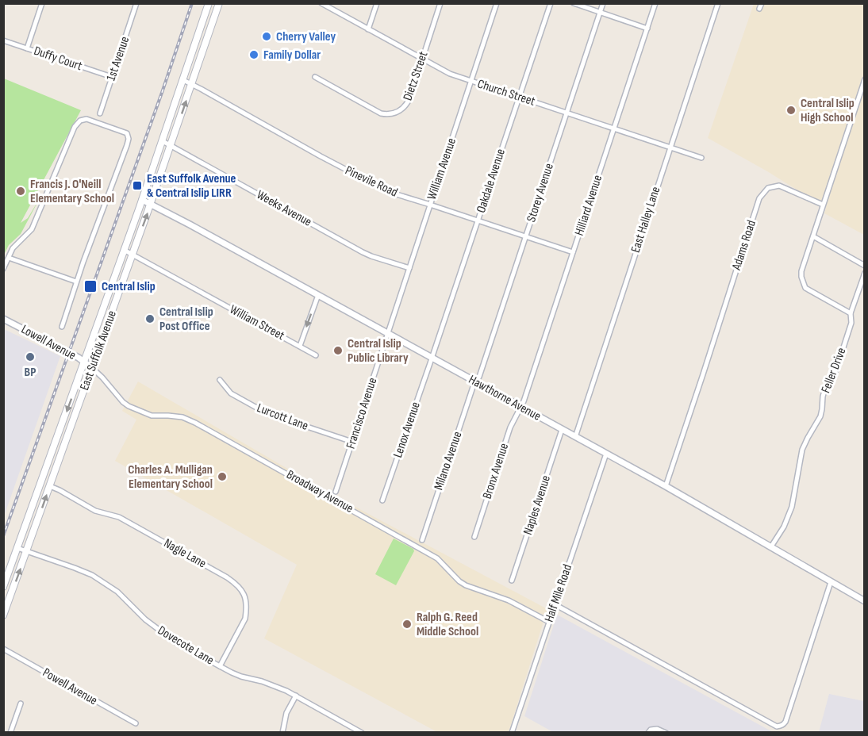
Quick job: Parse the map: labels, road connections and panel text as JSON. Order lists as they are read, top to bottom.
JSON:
{
  "streets": {
    "main road": ["East Suffolk Avenue"],
    "street": [
      "Duffy Court",
      "1st Avenue",
      "Dietz Street",
      "Church Street",
      "William Avenue",
      "Oakdale Avenue",
      "Pinevile Road",
      "Storey Avenue",
      "Hilliard Avenue",
      "Weeks Avenue",
      "East Halley Lane",
      "Adams Road",
      "William Street",
      "Lowell Avenue",
      "Feller Drive",
      "Hawthorne Avenue",
      "Francisco Avenue",
      "Lurcott Lane",
      "Lenox Avenue",
      "Milano Avenue",
      "Bronx Avenue",
      "Broadway Avenue",
      "Naples Avenue",
      "Nagle Lane",
      "Half Mile Road",
      "Dovecote Lane",
      "Powell Avenue"
    ]
  },
  "crossings": [
    ["Duffy Court", "1st Avenue"],
    ["Dietz Street", "Church Street"],
    ["Church Street", "William Avenue"],
    ["Church Street", "Oakdale Avenue"],
    ["Church Street", "Storey Avenue"],
    ["Church Street", "Hilliard Avenue"],
    ["Church Street", "East Halley Lane"],
    ["William Avenue", "Pinevile Road"],
    ["William Avenue", "Weeks Avenue"],
    ["William Avenue", "Hawthorne Avenue"],
    ["William Avenue", "Francisco Avenue"],
    ["Oakdale Avenue", "Pinevile Road"],
    ["Oakdale Avenue", "Hawthorne Avenue"],
    ["Oakdale Avenue", "Lenox Avenue"],
    ["Pinevile Road", "Storey Avenue"],
    ["Pinevile Road", "Hilliard Avenue"],
    ["Pinevile Road", "East Suffolk Avenue"],
    ["Storey Avenue", "Hawthorne Avenue"],
    ["Storey Avenue", "Milano Avenue"],
    ["Hilliard Avenue", "Hawthorne Avenue"],
    ["Hilliard Avenue", "Bronx Avenue"],
    ["Weeks Avenue", "East Suffolk Avenue"],
    ["East Halley Lane", "Hawthorne Avenue"],
    ["Adams Road", "Hawthorne Avenue"],
    ["William Street", "East Suffolk Avenue"],
    ["Lowell Avenue", "East Suffolk Avenue"],
    ["Lowell Avenue", "Broadway Avenue"],
    ["East Suffolk Avenue", "Hawthorne Avenue"],
    ["East Suffolk Avenue", "Broadway Avenue"],
    ["East Suffolk Avenue", "Nagle Lane"],
    ["East Suffolk Avenue", "Dovecote Lane"],
    ["Feller Drive", "Hawthorne Avenue"],
    ["Hawthorne Avenue", "Francisco Avenue"],
    ["Hawthorne Avenue", "Lenox Avenue"],
    ["Hawthorne Avenue", "Milano Avenue"],
    ["Hawthorne Avenue", "Bronx Avenue"],
    ["Hawthorne Avenue", "Naples Avenue"],
    ["Hawthorne Avenue", "Half Mile Road"],
    ["Francisco Avenue", "Lurcott Lane"],
    ["Broadway Avenue", "Half Mile Road"],
    ["Nagle Lane", "Dovecote Lane"]
  ],
  "places": {
    "other": [
      "Cherry Valley",
      "Family Dollar",
      "Central Islip High School",
      "Francis J. O'Neill Elementary School",
      "Central Islip Post Office",
      "Central Islip Public Library",
      "BP",
      "Charles A. Mulligan Elementary School",
      "Ralph G. Reed Middle School"
    ],
    "transit": ["East Suffolk Avenue & Central Islip LIRR", "Central Islip"]
  }
}
